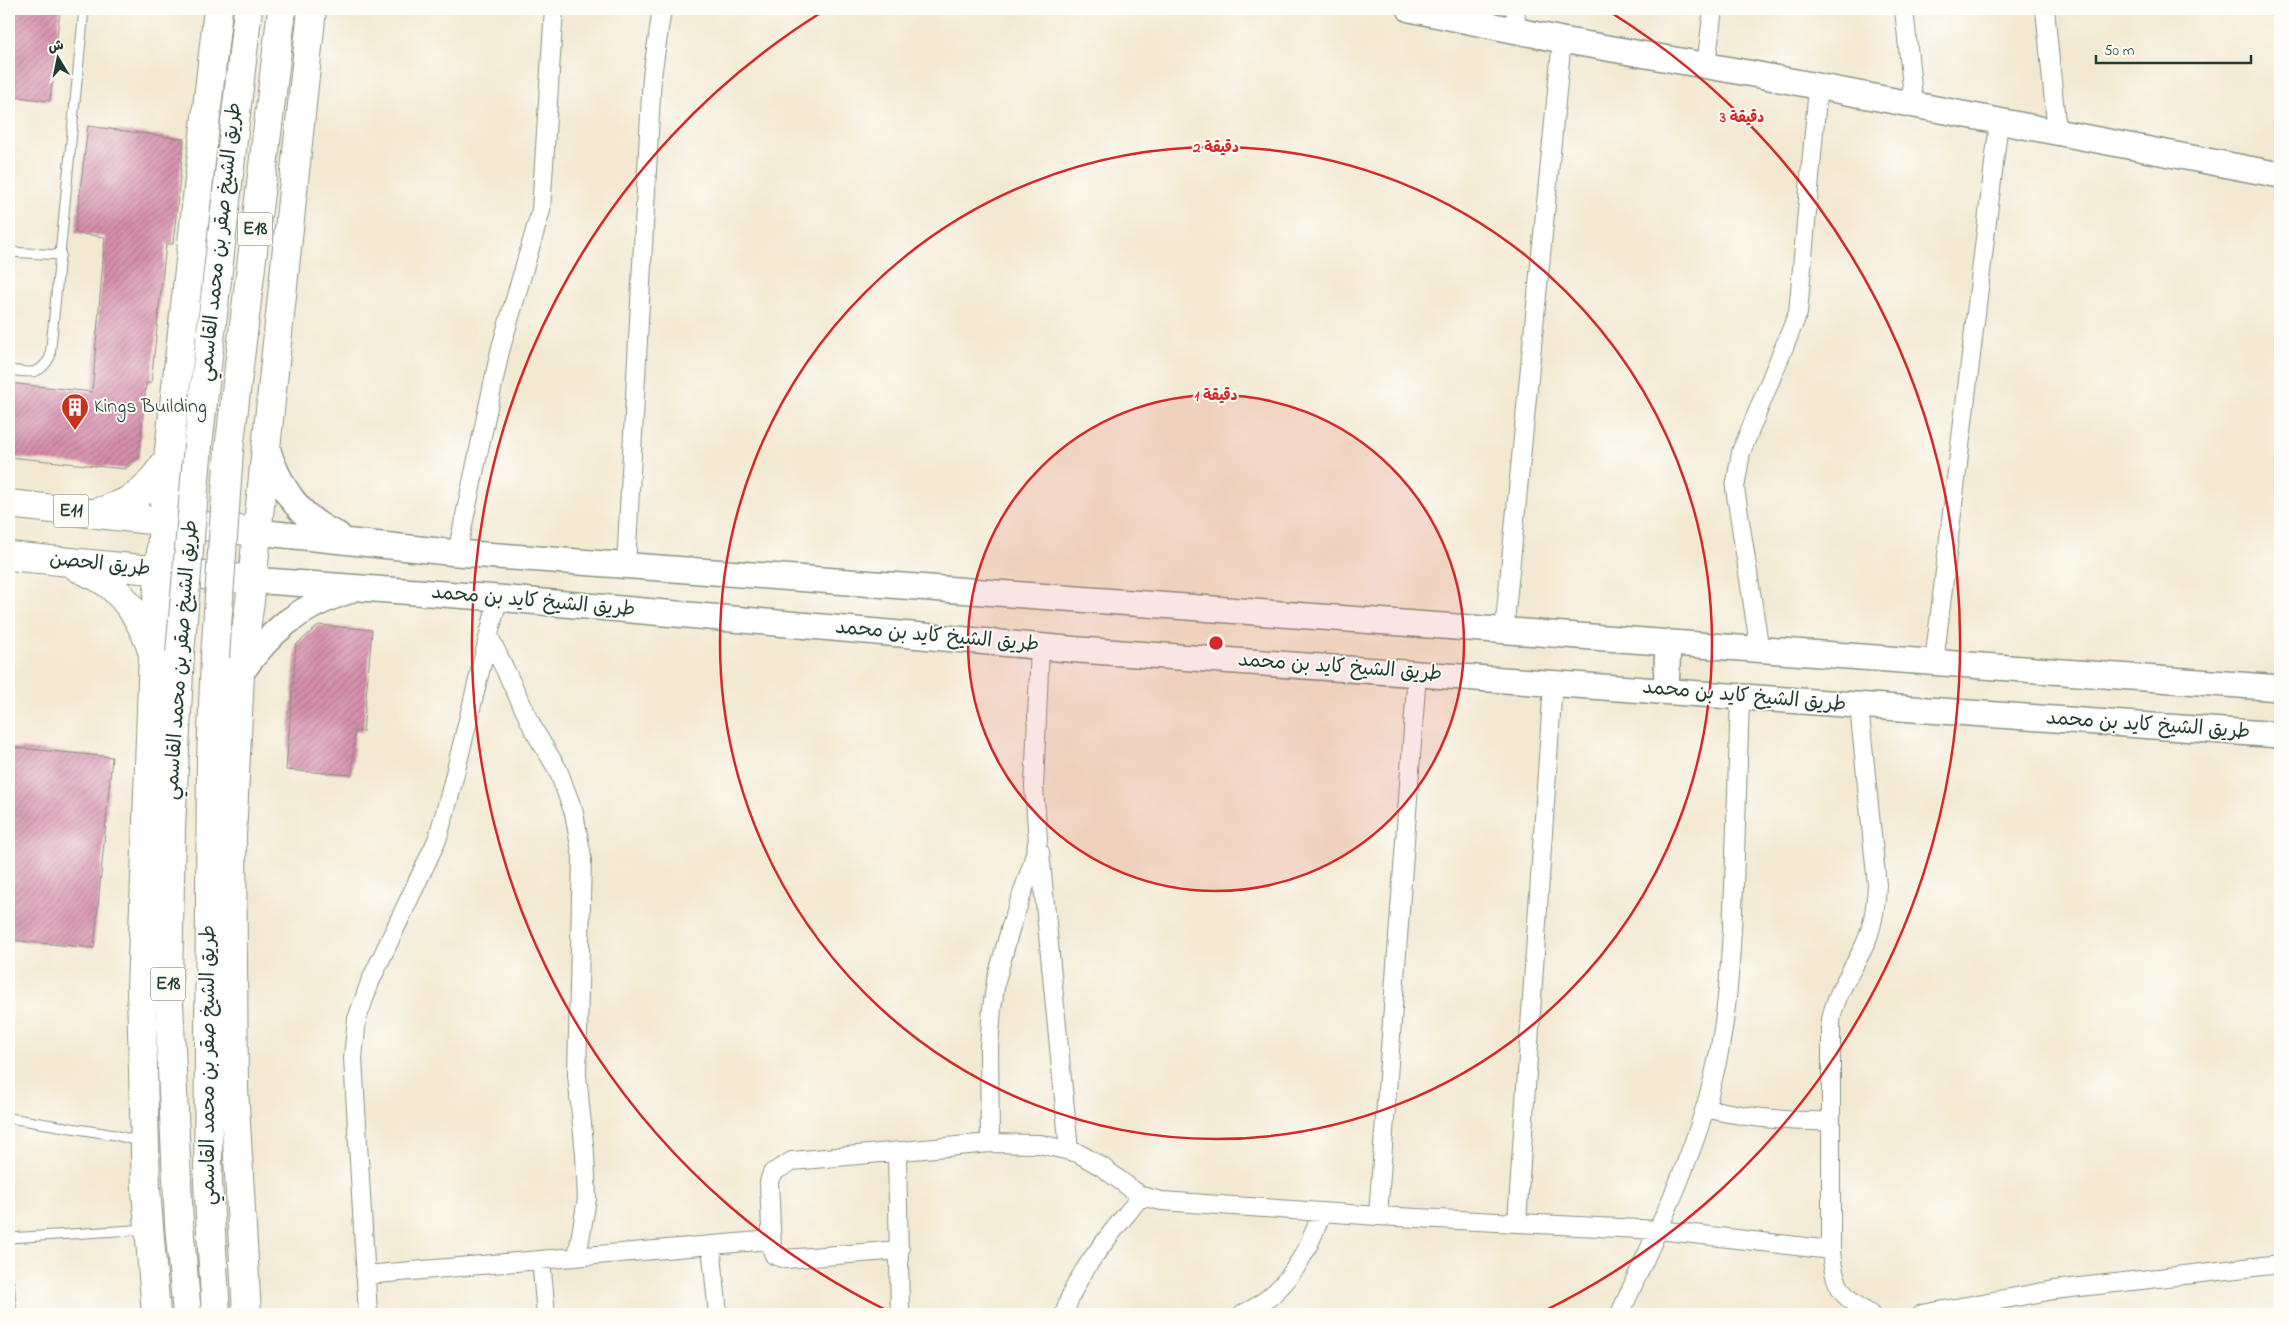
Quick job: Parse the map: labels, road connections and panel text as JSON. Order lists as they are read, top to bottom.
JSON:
{
  "streets": {
    "main road": [
      "E18",
      "طريق الشيخ صقر بن محمد القاسمي",
      "E11",
      "طريق الحصن",
      "طريق الشيخ كايد بن محمد"
    ]
  },
  "crossings": [
    ["طريق الحصن", "طريق الشيخ كايد بن محمد"]
  ],
  "places": {
    "building": ["Kings Building"]
  },
  "scale_bar": "50 m",
  "north": "top",
  "rings": ["3 دقيقة", "2 دقيقة", "1 دقيقة"]
}
